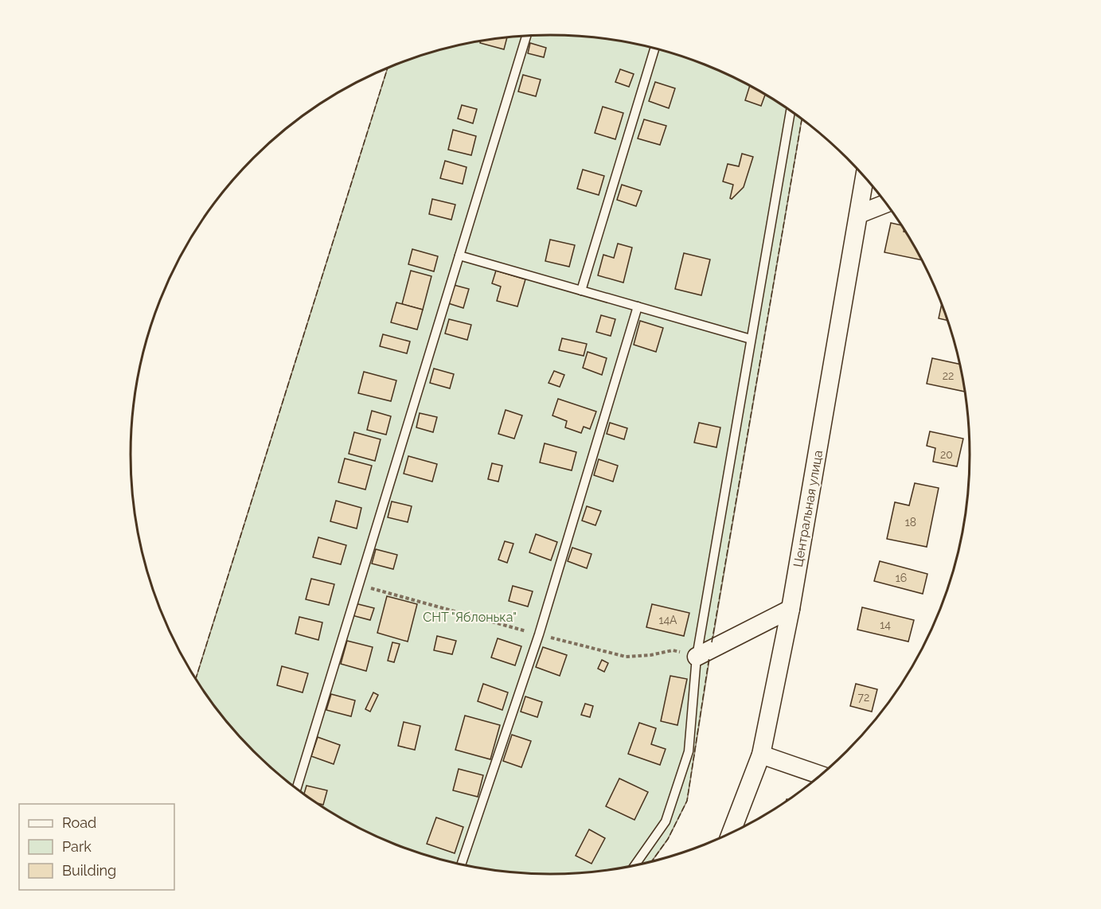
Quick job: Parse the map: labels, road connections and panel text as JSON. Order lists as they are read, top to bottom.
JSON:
{
  "streets": {
    "street": ["Центральная улица"]
  },
  "parks": ["СНТ \"Яблонька\""],
  "house_numbers": [
    "22",
    "20",
    "18",
    "16",
    "14А",
    "14",
    "72"
  ],
  "legend": ["Road", "Park", "Building"]
}
